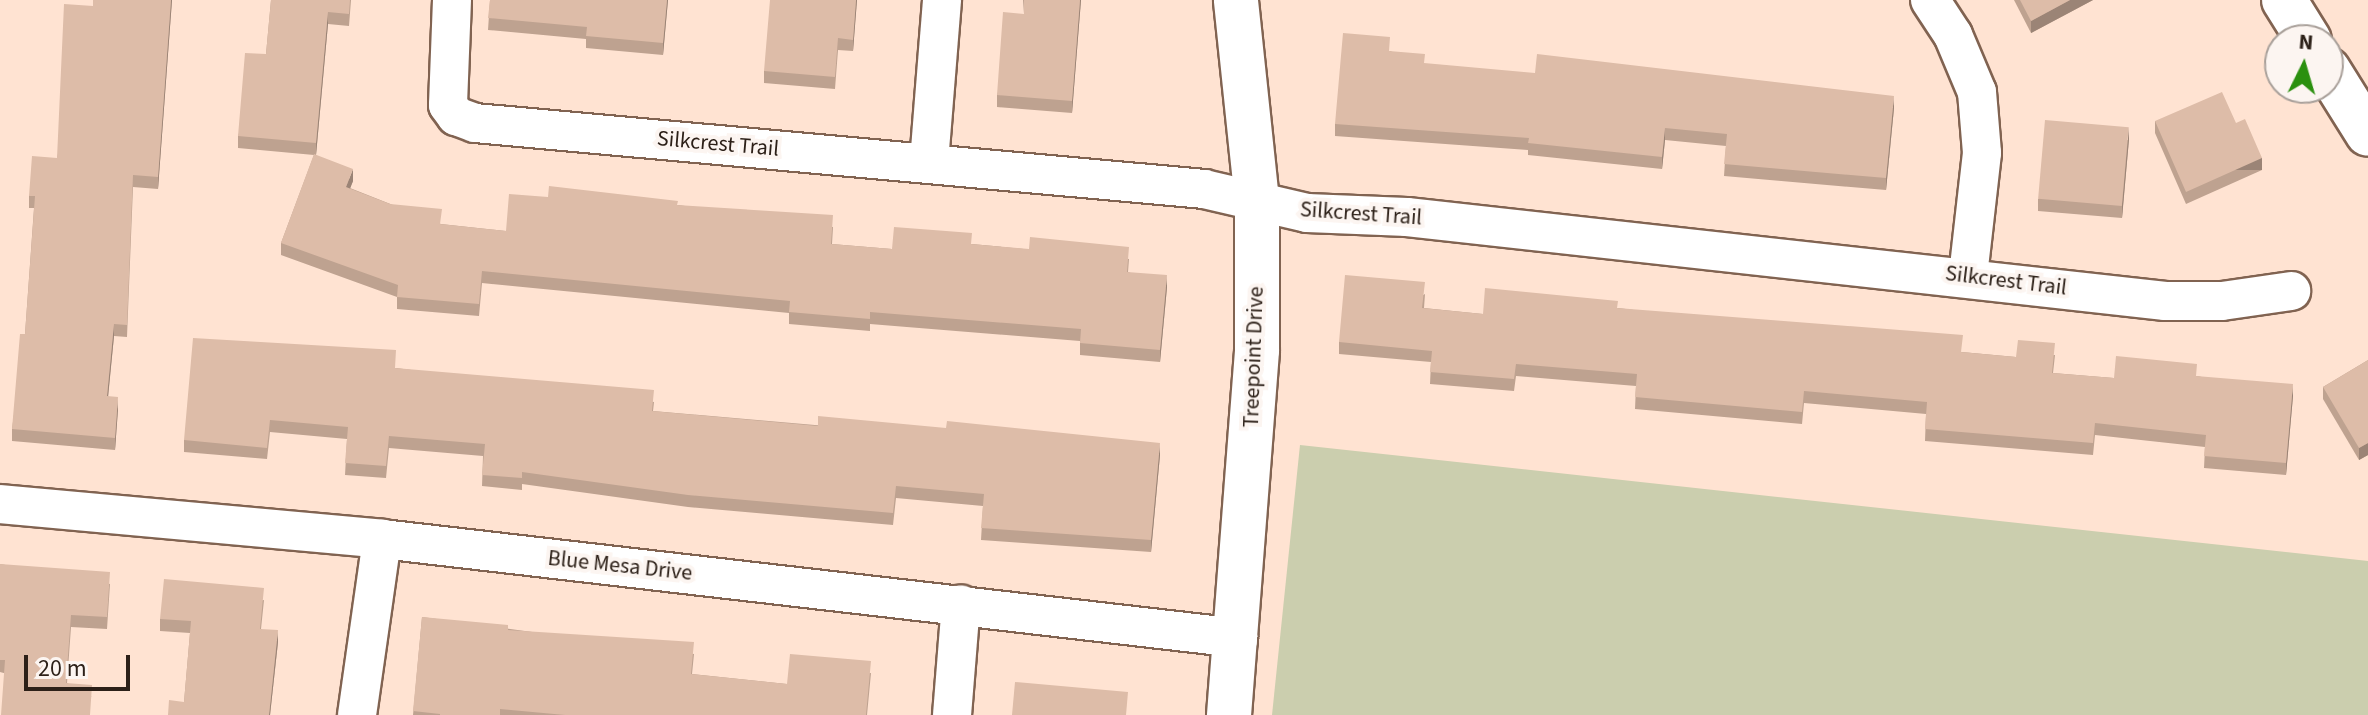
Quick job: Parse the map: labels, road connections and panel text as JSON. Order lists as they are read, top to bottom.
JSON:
{
  "streets": {
    "street": ["Silkcrest Trail", "Treepoint Drive", "Blue Mesa Drive"]
  },
  "crossings": [
    ["Silkcrest Trail", "Treepoint Drive"],
    ["Treepoint Drive", "Blue Mesa Drive"]
  ],
  "scale_bar": "20 m",
  "north": "top"
}
